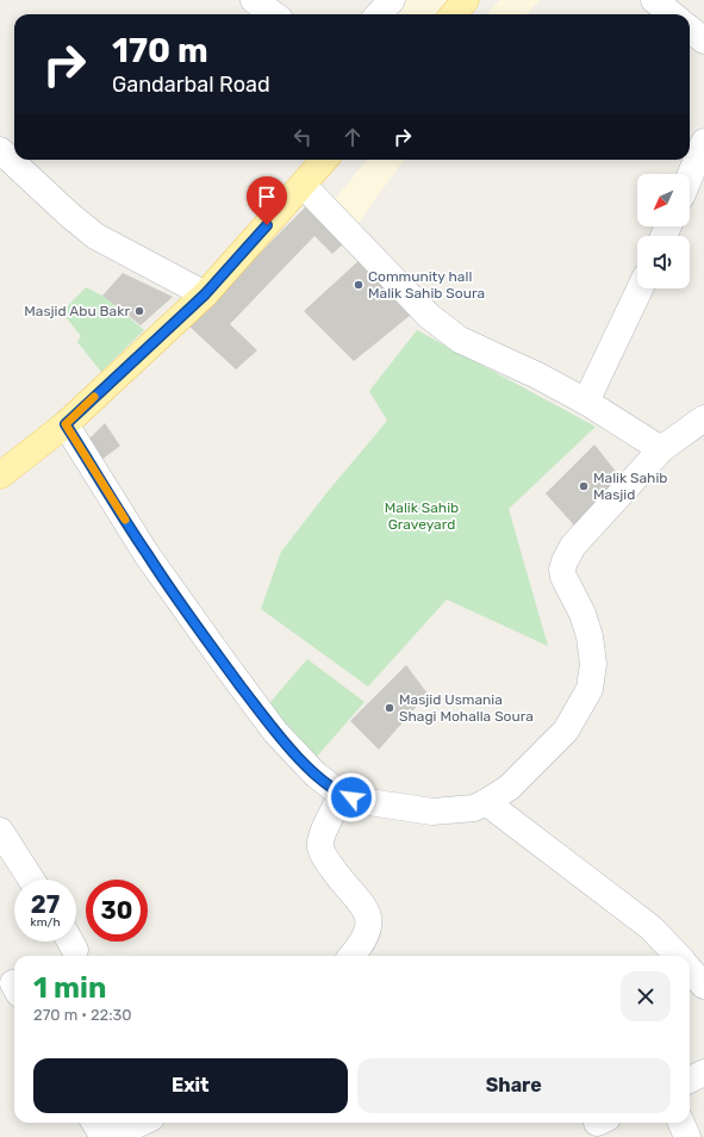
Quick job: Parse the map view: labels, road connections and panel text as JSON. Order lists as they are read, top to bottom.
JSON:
{
  "parks": ["Malik Sahib Graveyard"],
  "places": [
    "Community hall Malik Sahib Soura",
    "Masjid Abu Bakr",
    "Malik Sahib Masjid",
    "Masjid Usmania Shagi Mohalla Soura"
  ],
  "north": "bottom left",
  "page": {
    "turn": ["170 m", "Gandarbal Road"],
    "speed": "27 km/h",
    "limit": "30",
    "heading": ["1 min", "270 m · 22:30"],
    "buttons": ["Exit", "Share"]
  }
}
